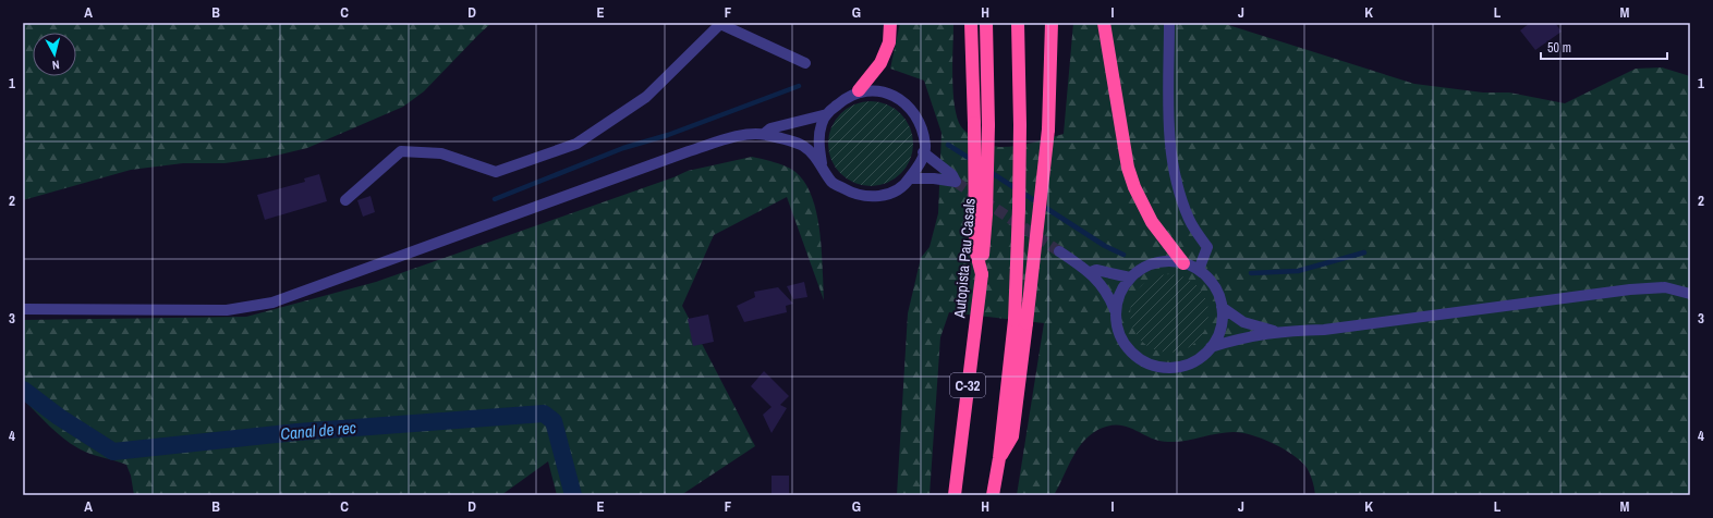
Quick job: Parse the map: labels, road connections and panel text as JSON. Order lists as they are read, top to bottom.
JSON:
{
  "streets": {
    "highway": ["Autopista Pau Casals", "C-32"]
  },
  "water": ["Canal de rec"],
  "scale_bar": "50 m",
  "north": "bottom",
  "grid": {
    "columns": [
      "A",
      "B",
      "C",
      "D",
      "E",
      "F",
      "G",
      "H",
      "I",
      "J",
      "K",
      "L",
      "M"
    ],
    "rows": [
      "1",
      "2",
      "3",
      "4"
    ]
  }
}
